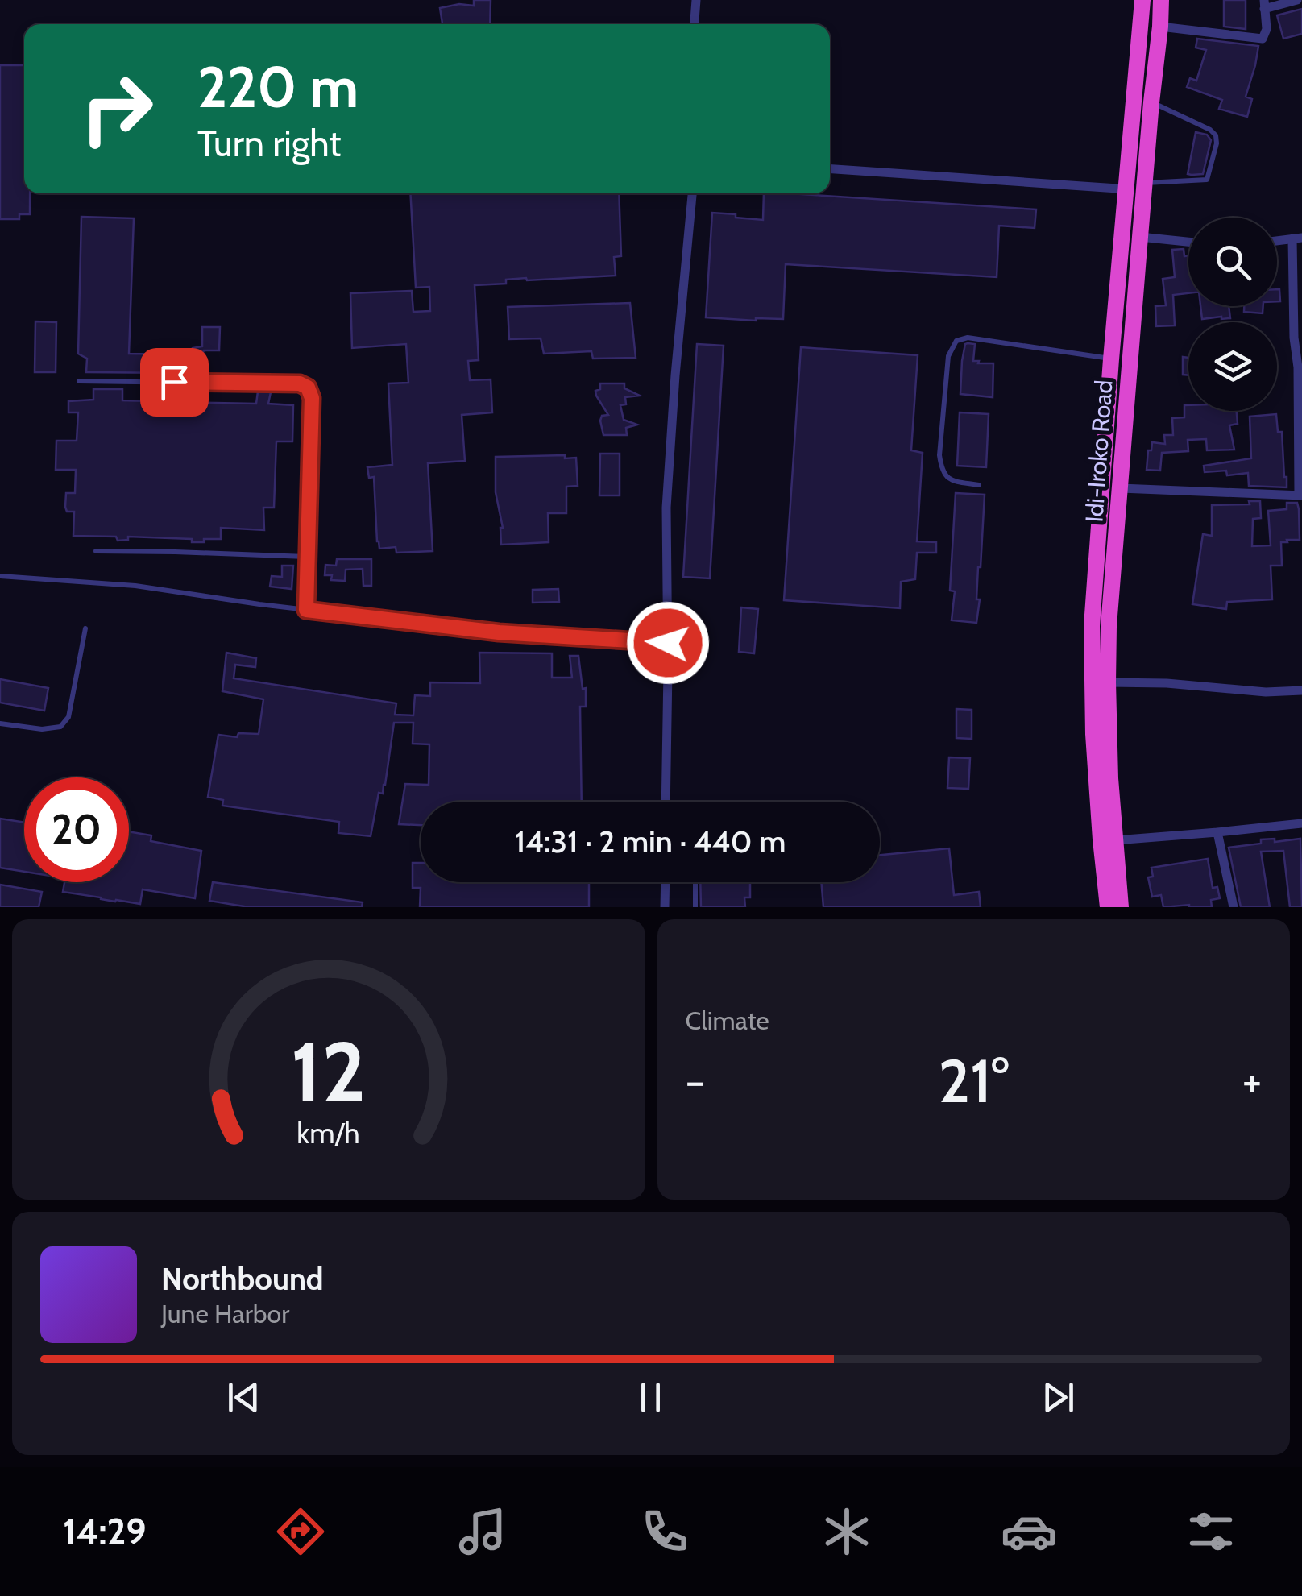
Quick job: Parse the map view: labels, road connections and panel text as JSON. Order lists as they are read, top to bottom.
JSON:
{
  "streets": {
    "highway": ["Idi-Iroko Road"]
  },
  "page": {
    "turn": ["220 m", "Turn right"],
    "limit": "20",
    "trip": "14:31 · 2 min · 440 m",
    "tile": "Climate",
    "heat": ["−", "21°", "+"],
    "song": ["Northbound", "June Harbor"],
    "tabs": "14:29",
    "gauge": ["12", "km/h"]
  }
}
